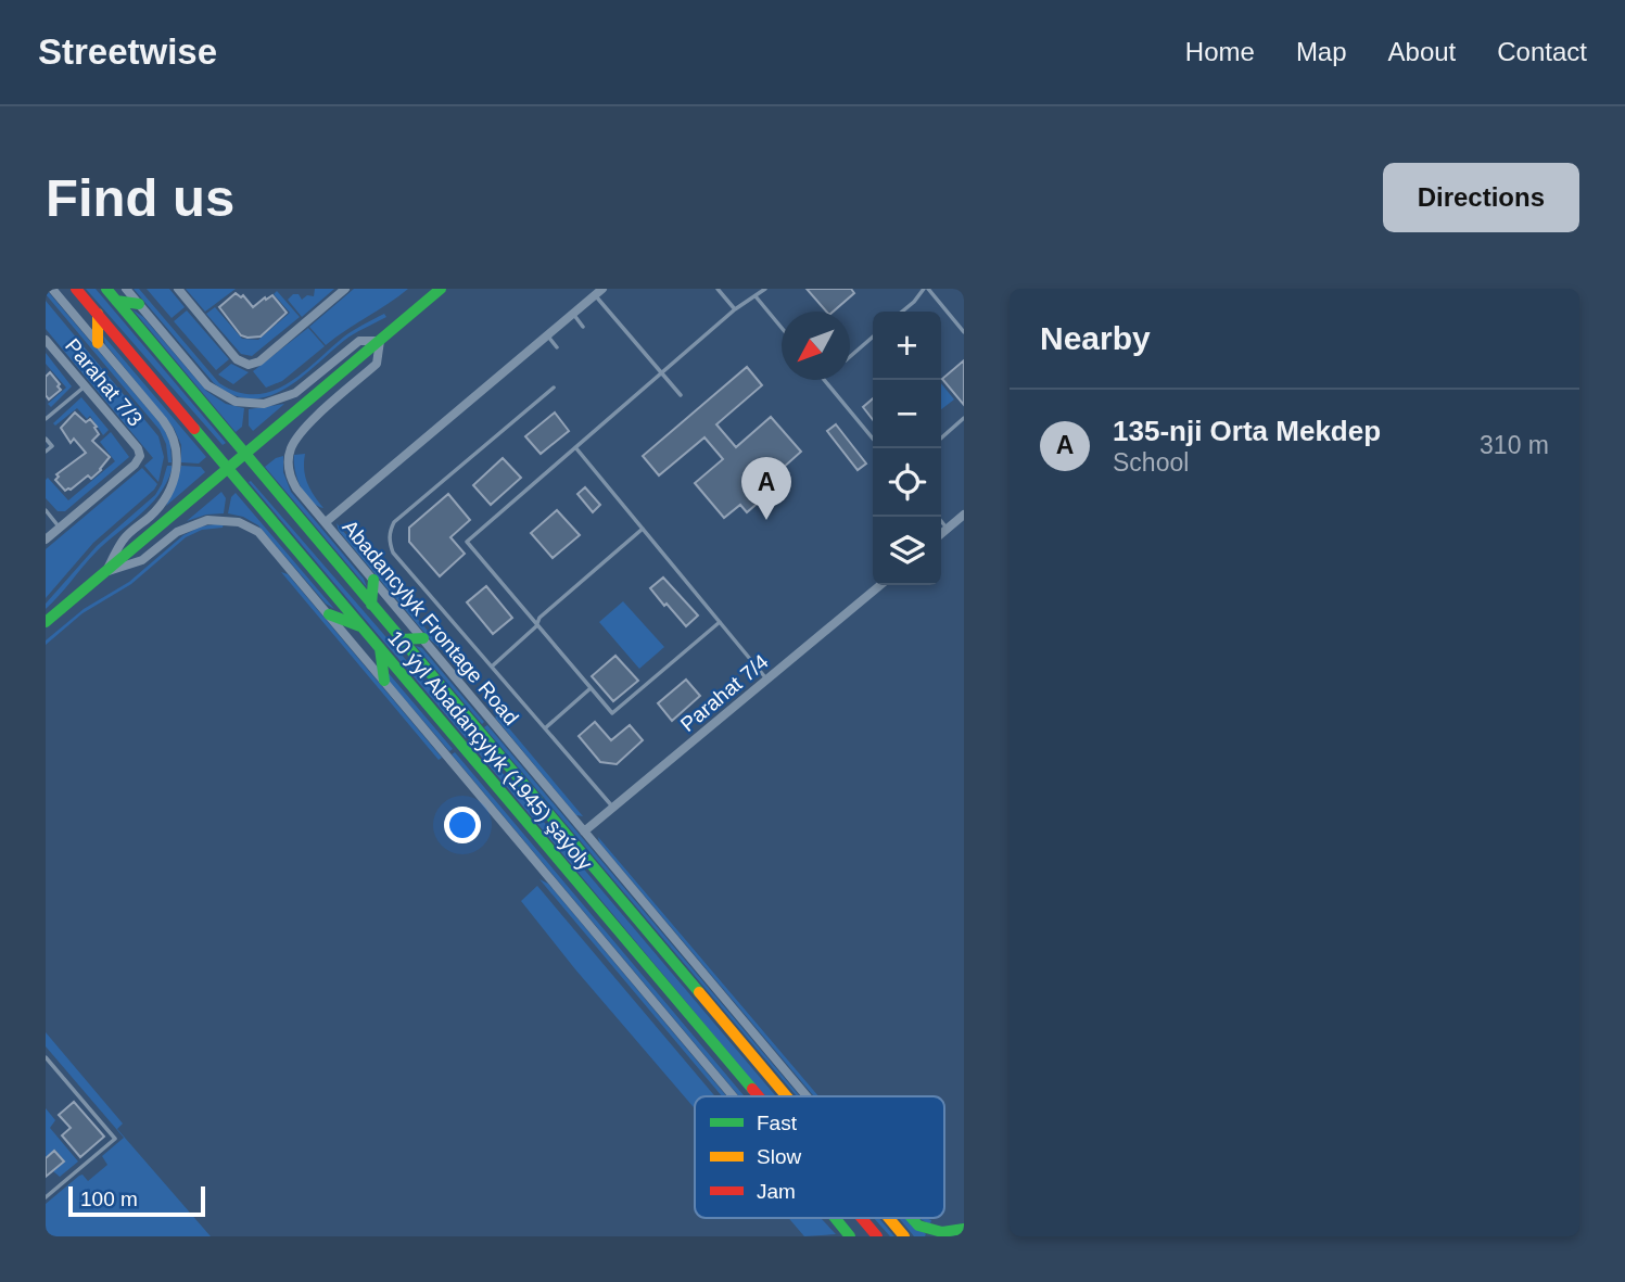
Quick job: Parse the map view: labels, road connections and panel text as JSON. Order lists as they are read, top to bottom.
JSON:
{
  "streets": {
    "main road": ["10 ýyl Abadançylyk (1945) şaýoly"],
    "street": ["Parahat 7/3", "Abadancylyk Frontage Road", "Parahat 7/4"]
  },
  "crossings": [
    ["Abadancylyk Frontage Road", "Parahat 7/4"]
  ],
  "legend": ["Fast", "Slow", "Jam"],
  "scale_bar": "100 m",
  "north": "bottom left",
  "page": {
    "header": "Streetwise",
    "nav": [
      "Home",
      "Map",
      "About",
      "Contact"
    ],
    "buttons": "Directions",
    "title": "Find us",
    "heading": "Nearby",
    "map_buttons": ["+", "−"],
    "list": [
      {
        "mark": "A",
        "name": "135-nji Orta Mekdep",
        "note": "School",
        "value": "310 m"
      }
    ],
    "pins": "A",
    "scale": "100 m"
  }
}
